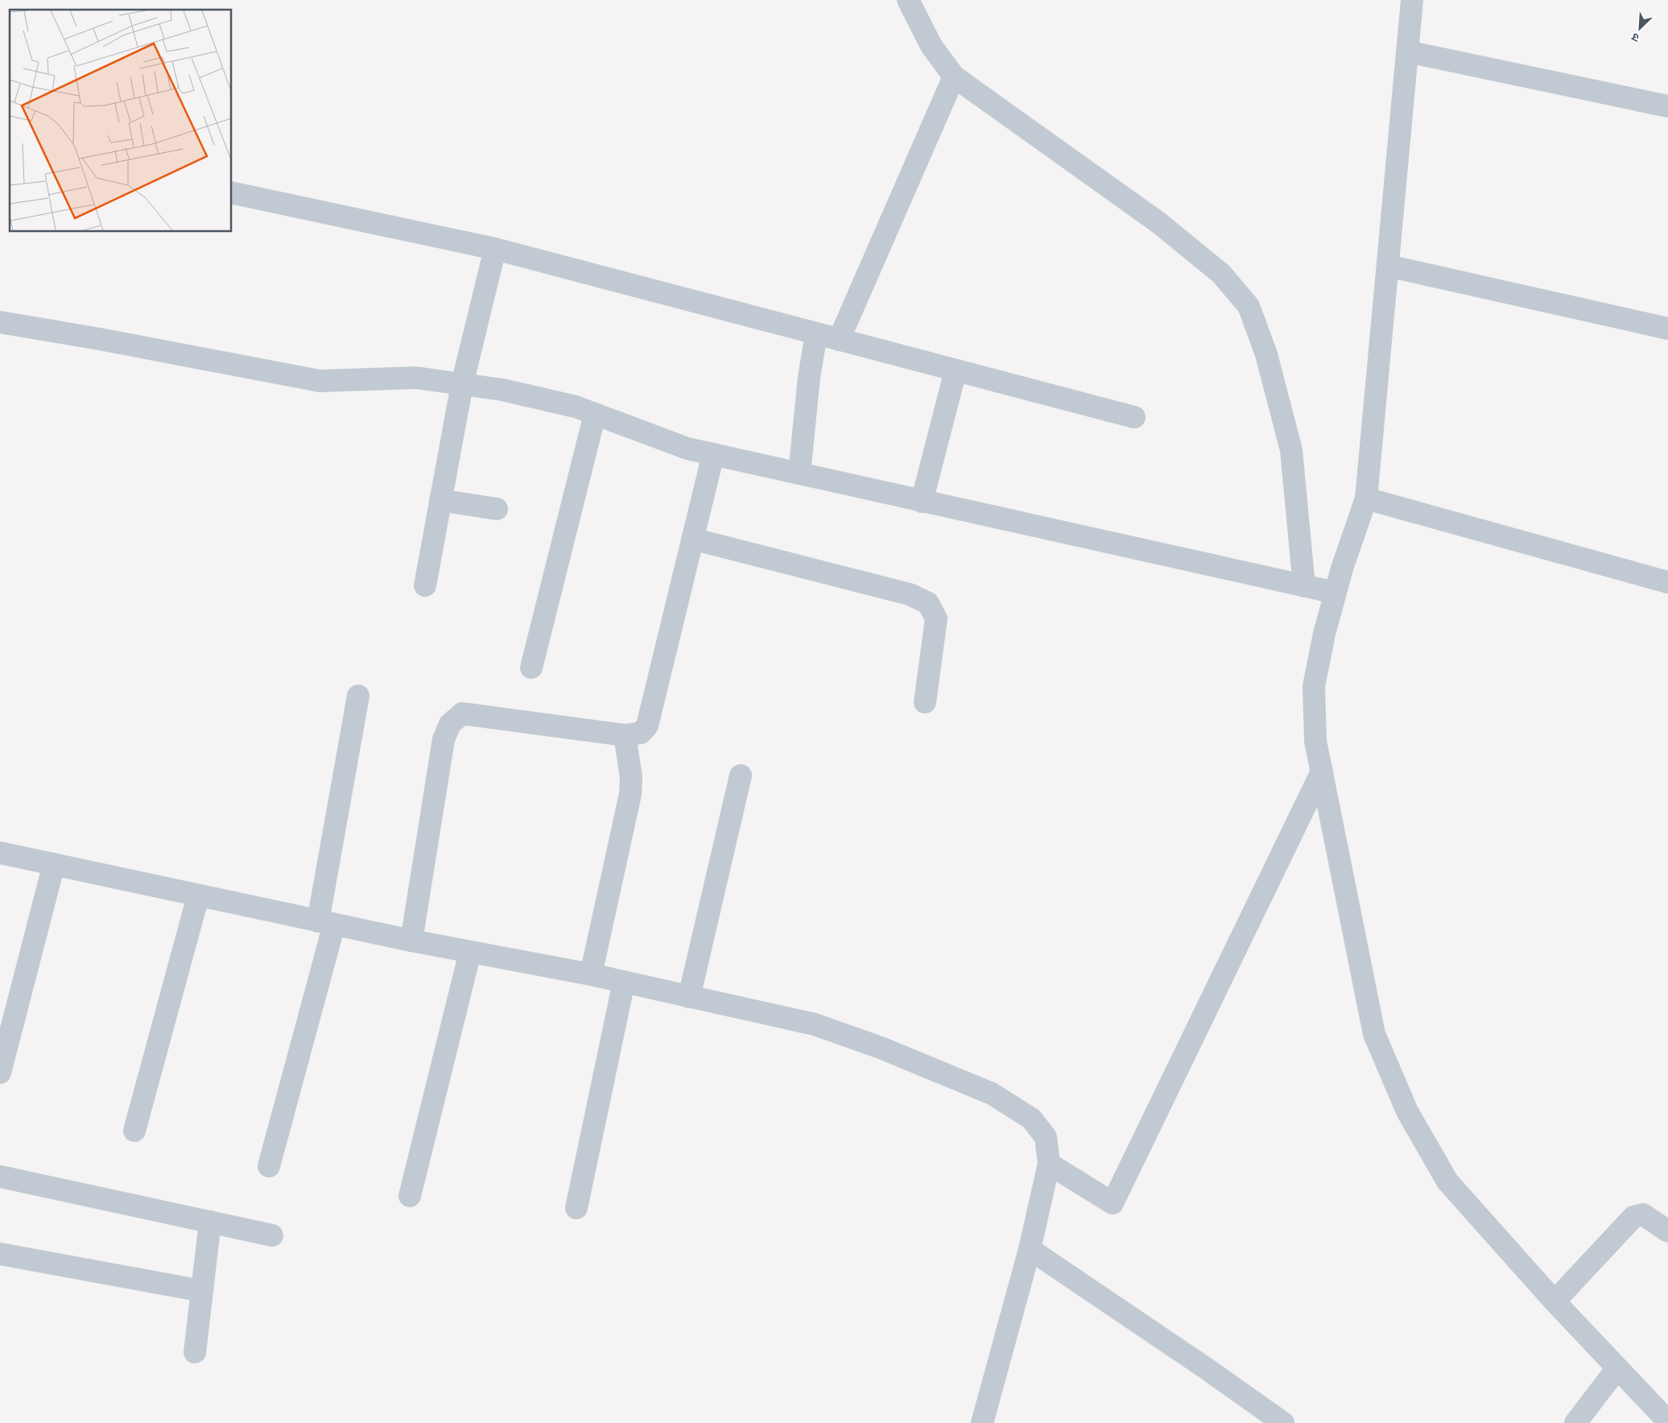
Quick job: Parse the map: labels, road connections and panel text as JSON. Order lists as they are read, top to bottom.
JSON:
{
  "north": "bottom left"
}
